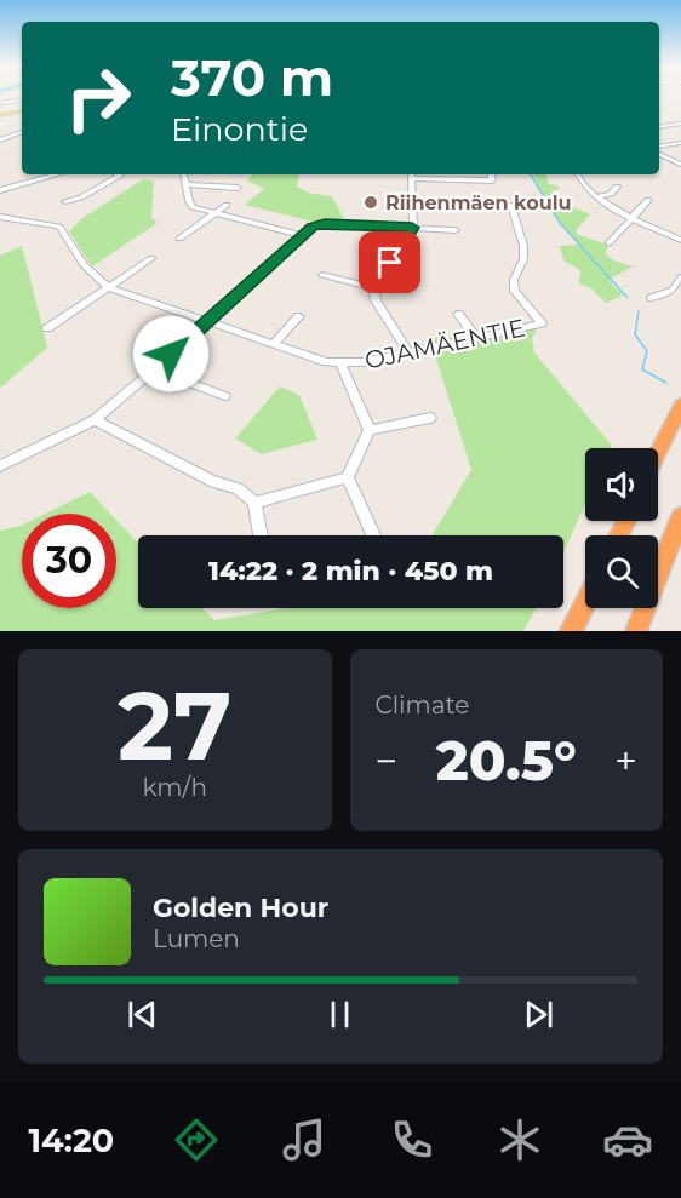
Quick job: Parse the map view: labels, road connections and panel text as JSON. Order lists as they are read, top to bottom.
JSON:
{
  "streets": {
    "street": ["OJAMÄENTIE"]
  },
  "places": ["Riihenmäen koulu"],
  "page": {
    "turn": ["370 m", "Einontie"],
    "limit": "30",
    "trip": "14:22 · 2 min · 450 m",
    "tile": [
      ["27", "km/h"],
      "Climate"
    ],
    "heat": ["−", "20.5°", "+"],
    "song": ["Golden Hour", "Lumen"],
    "tabs": "14:20"
  }
}
